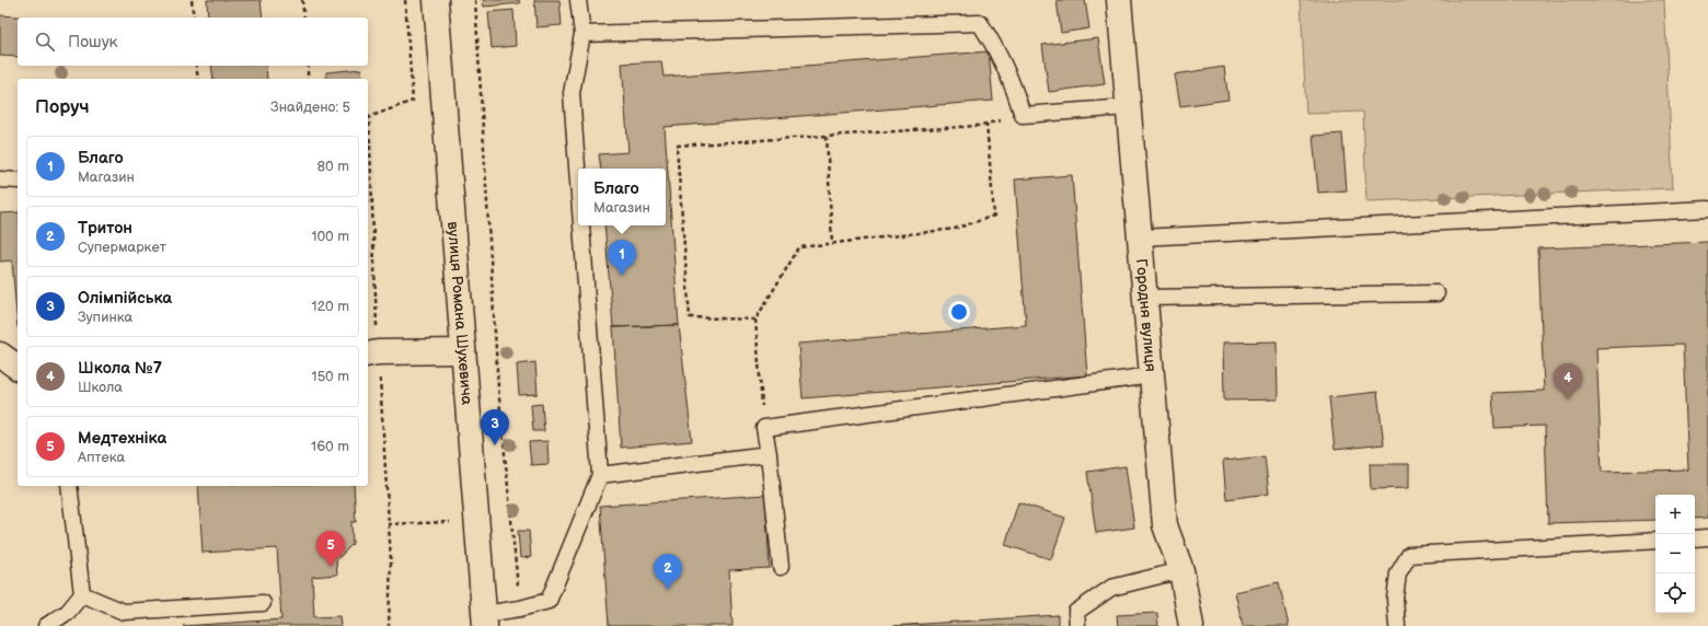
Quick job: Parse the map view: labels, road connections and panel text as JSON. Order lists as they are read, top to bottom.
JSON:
{
  "streets": {
    "street": ["вулиця Романа Шухевича", "Городня вулиця"]
  },
  "page": {
    "search": "Пошук",
    "heading": ["Поруч", "Знайдено: 5"],
    "list": [
      {
        "mark": "1",
        "name": "Благо",
        "note": "Магазин",
        "value": "80 m"
      },
      {
        "mark": "2",
        "name": "Тритон",
        "note": "Супермаркет",
        "value": "100 m"
      },
      {
        "mark": "3",
        "name": "Олiмпiйська",
        "note": "Зупинка",
        "value": "120 m"
      },
      {
        "mark": "4",
        "name": "Школа №7",
        "note": "Школа",
        "value": "150 m"
      },
      {
        "mark": "5",
        "name": "Медтехнiка",
        "note": "Аптека",
        "value": "160 m"
      }
    ],
    "popup": ["Благо", "Магазин"],
    "pins": [
      "1",
      "4",
      "3",
      "5",
      "2"
    ],
    "map_buttons": ["+", "−"]
  }
}
